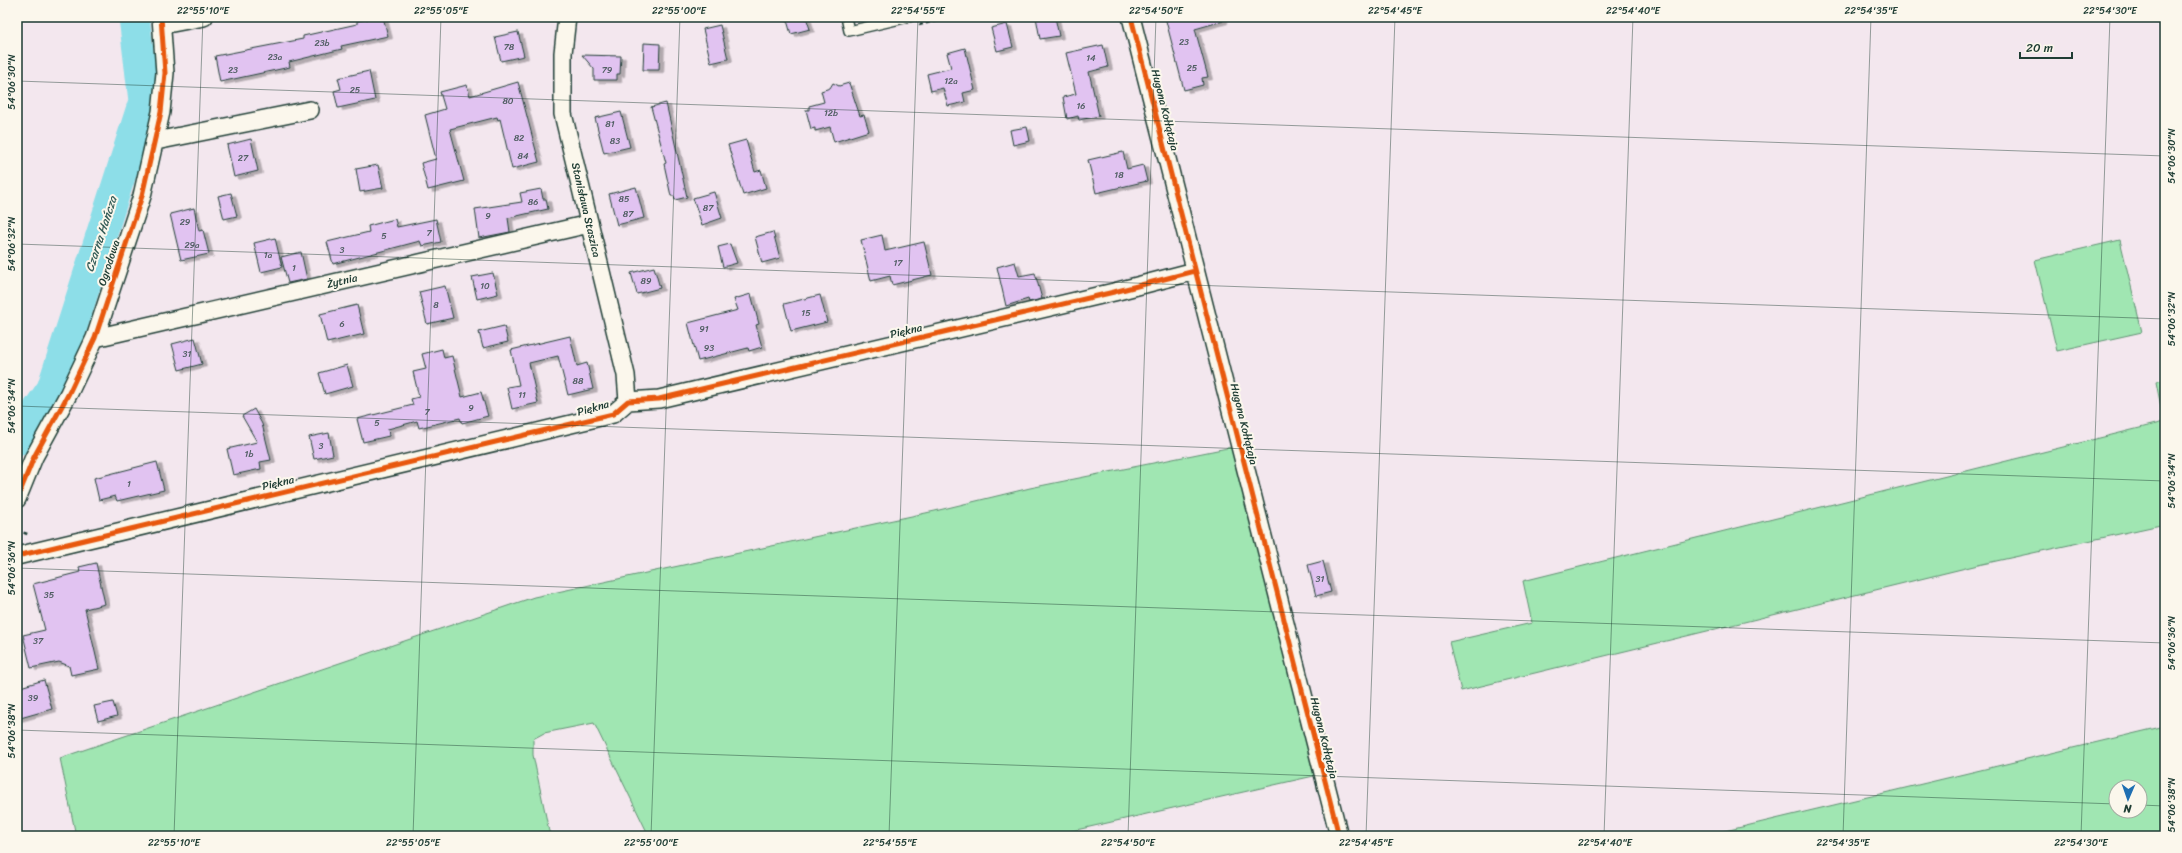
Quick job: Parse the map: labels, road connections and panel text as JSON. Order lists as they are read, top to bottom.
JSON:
{
  "streets": {
    "street": [
      "Hugona Kołłątaja",
      "Stanisława Staszica",
      "Ogrodowa",
      "Żytnia",
      "Piękna"
    ]
  },
  "crossings": [
    ["Hugona Kołłątaja", "Piękna"],
    ["Stanisława Staszica", "Żytnia"],
    ["Stanisława Staszica", "Piękna"],
    ["Ogrodowa", "Żytnia"]
  ],
  "water": ["Czarna Hańcza"],
  "house_numbers": [
    "23",
    "23b",
    "78",
    "23a",
    "14",
    "25",
    "23",
    "79",
    "12a",
    "25",
    "80",
    "16",
    "12b",
    "81",
    "82",
    "83",
    "84",
    "27",
    "18",
    "85",
    "86",
    "87",
    "87",
    "9",
    "29",
    "7",
    "5",
    "29a",
    "3",
    "1a",
    "17",
    "1",
    "89",
    "10",
    "8",
    "15",
    "6",
    "91",
    "93",
    "31",
    "88",
    "11",
    "9",
    "7",
    "5",
    "3",
    "1b",
    "1",
    "31",
    "35",
    "37",
    "39"
  ],
  "scale_bar": "20 m",
  "north": "bottom",
  "coordinates": [
    "22°55'10\"E",
    "22°55'05\"E",
    "22°55'00\"E",
    "22°54'55\"E",
    "22°54'50\"E",
    "22°54'45\"E",
    "22°54'40\"E",
    "22°54'35\"E",
    "22°54'30\"E",
    "54°06'30\"N",
    "54°06'32\"N",
    "54°06'34\"N",
    "54°06'36\"N",
    "54°06'38\"N"
  ]
}
